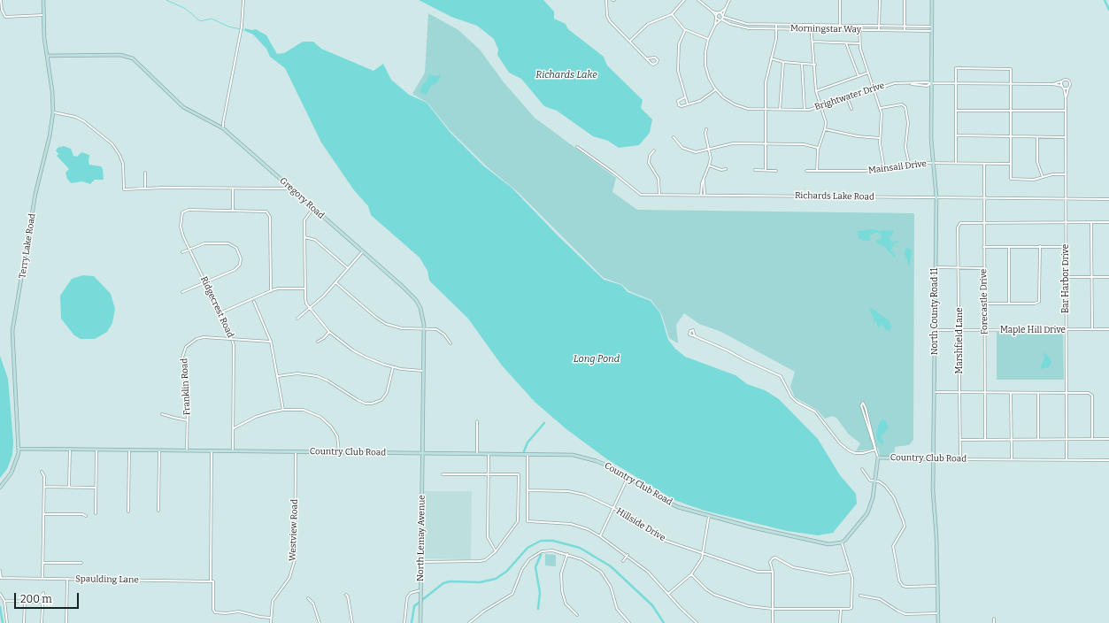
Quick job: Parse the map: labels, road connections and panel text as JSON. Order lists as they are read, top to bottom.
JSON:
{
  "streets": {
    "street": [
      "Morningstar Way",
      "Brightwater Drive",
      "Mainsail Drive",
      "Richards Lake Road",
      "Gregory Road",
      "Terry Lake Road",
      "Bar Harbor Drive",
      "Forecastle Drive",
      "Ridgecrest Road",
      "North County Road 11",
      "Maple Hill Drive",
      "Marshfield Lane",
      "Franklin Road",
      "Country Club Road",
      "Hillside Drive",
      "Westview Road",
      "North Lemay Avenue",
      "Spaulding Lane"
    ]
  },
  "crossings": [
    ["Morningstar Way", "North County Road 11"],
    ["Brightwater Drive", "Bar Harbor Drive"],
    ["Brightwater Drive", "North County Road 11"],
    ["Mainsail Drive", "Forecastle Drive"],
    ["Mainsail Drive", "North County Road 11"],
    ["Richards Lake Road", "Bar Harbor Drive"],
    ["Richards Lake Road", "Forecastle Drive"],
    ["Richards Lake Road", "North County Road 11"],
    ["Gregory Road", "Terry Lake Road"],
    ["Gregory Road", "Country Club Road"],
    ["Gregory Road", "North Lemay Avenue"],
    ["Terry Lake Road", "Country Club Road"],
    ["Bar Harbor Drive", "Maple Hill Drive"],
    ["Bar Harbor Drive", "Country Club Road"],
    ["Forecastle Drive", "Maple Hill Drive"],
    ["Forecastle Drive", "Marshfield Lane"],
    ["Ridgecrest Road", "Franklin Road"],
    ["Ridgecrest Road", "Country Club Road"],
    ["North County Road 11", "Maple Hill Drive"],
    ["North County Road 11", "Country Club Road"],
    ["Maple Hill Drive", "Marshfield Lane"],
    ["Marshfield Lane", "Country Club Road"],
    ["Franklin Road", "Country Club Road"],
    ["Country Club Road", "Westview Road"],
    ["Country Club Road", "North Lemay Avenue"],
    ["Westview Road", "Spaulding Lane"]
  ],
  "water": ["Richards Lake", "Long Pond"],
  "scale_bar": "200 m"
}
